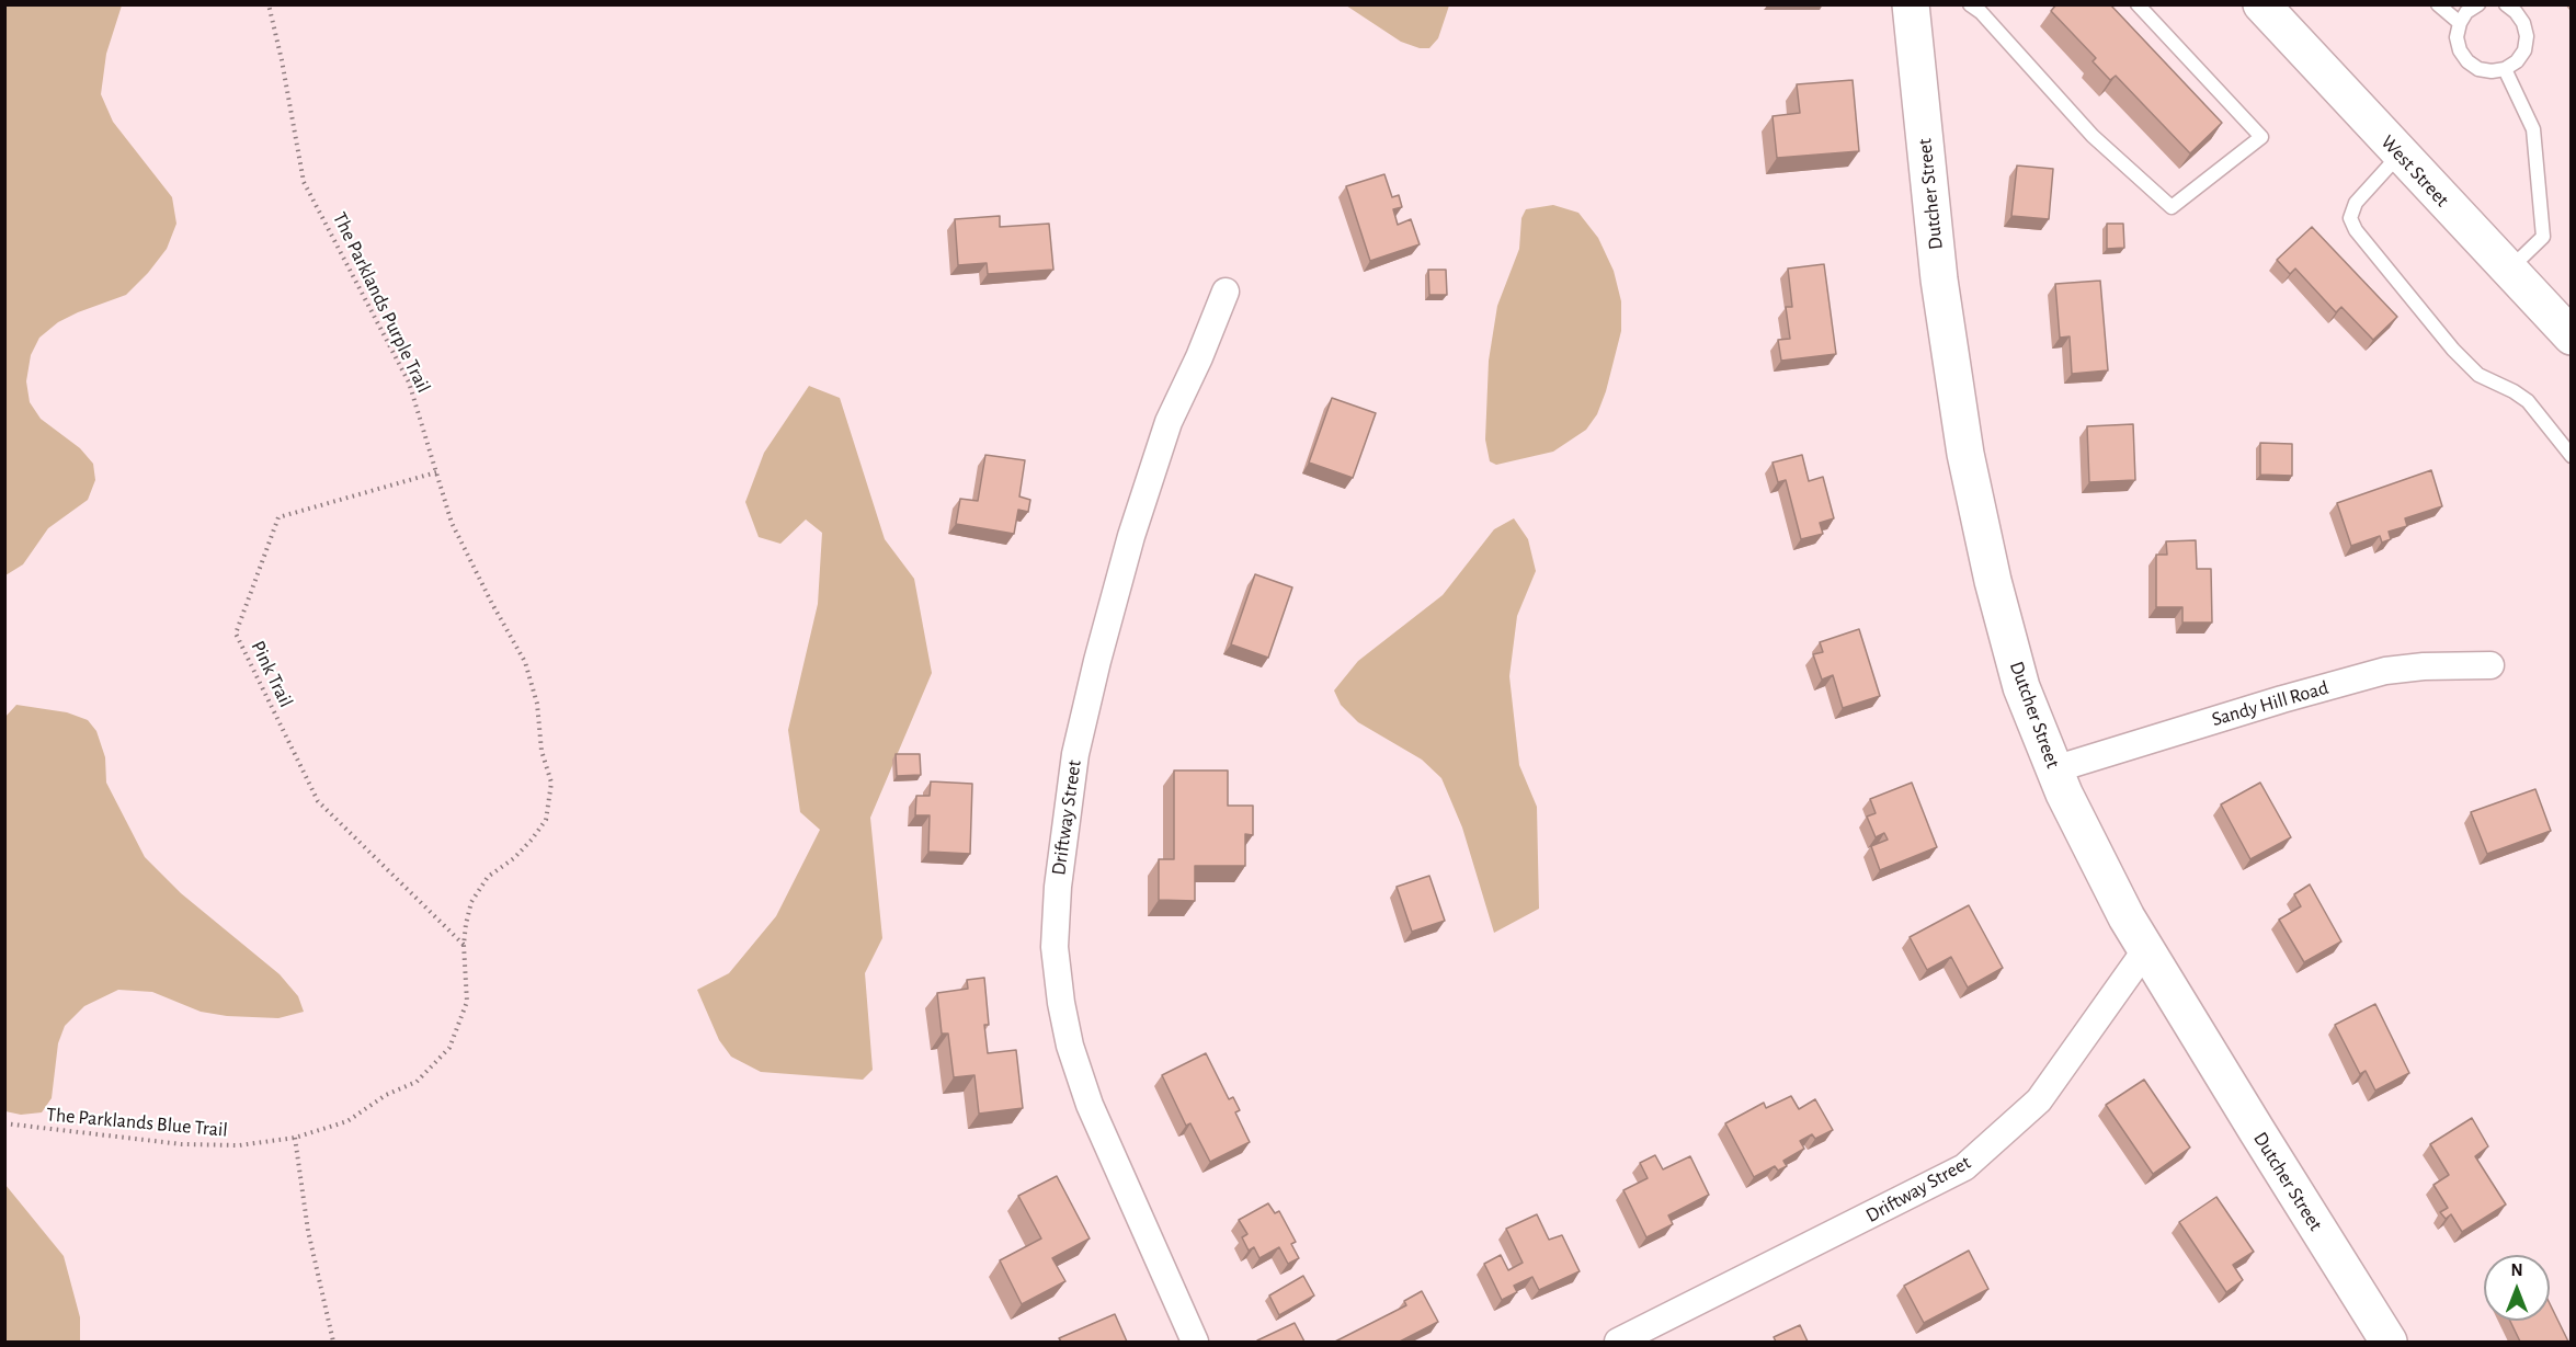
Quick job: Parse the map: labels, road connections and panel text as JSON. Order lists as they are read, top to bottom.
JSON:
{
  "streets": {
    "street": [
      "West Street",
      "Dutcher Street",
      "Sandy Hill Road",
      "Driftway Street"
    ],
    "path": ["The Parklands Purple Trail", "Pink Trail", "The Parklands Blue Trail"]
  },
  "crossings": [
    ["Dutcher Street", "Sandy Hill Road"],
    ["Dutcher Street", "Driftway Street"],
    ["The Parklands Purple Trail", "Pink Trail"],
    ["The Parklands Purple Trail", "The Parklands Blue Trail"]
  ],
  "north": "top"
}
